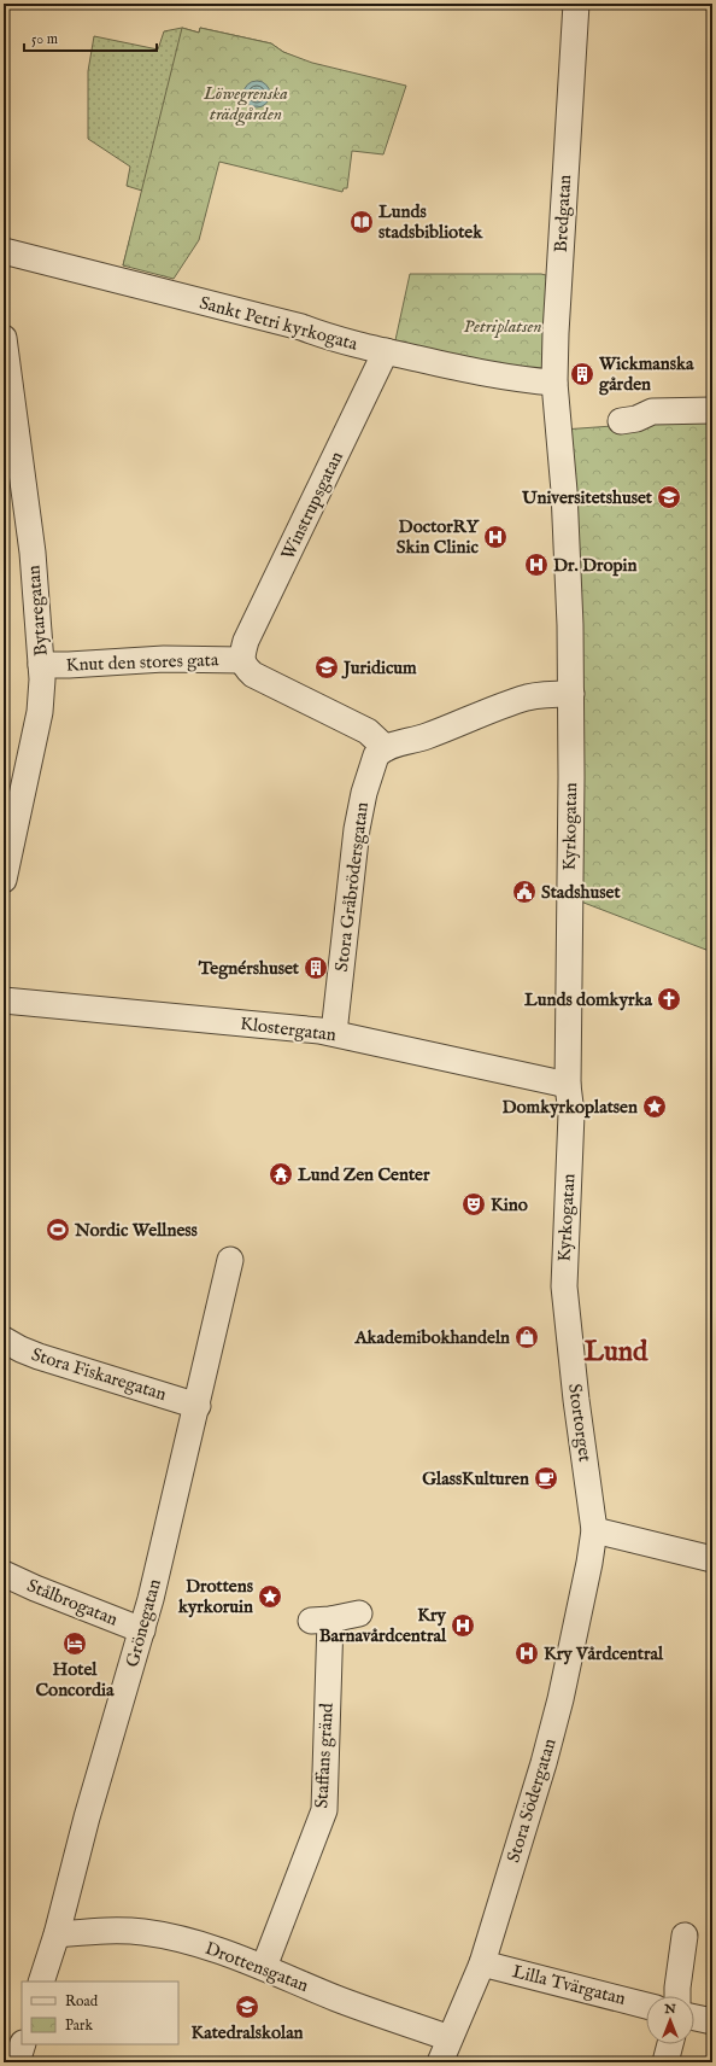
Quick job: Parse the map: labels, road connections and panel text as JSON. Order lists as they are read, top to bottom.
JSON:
{
  "streets": {
    "street": [
      "Bredgatan",
      "Sankt Petri kyrkogata",
      "Winstrupsgatan",
      "Bytaregatan",
      "Knut den stores gata",
      "Kyrkogatan",
      "Stora Gråbrödersgatan",
      "Klostergatan",
      "Stora Fiskaregatan",
      "Stortorget",
      "Stålbrogatan",
      "Grönegatan",
      "Staffans gränd",
      "Stora Södergatan",
      "Drottensgatan",
      "Lilla Tvärgatan"
    ]
  },
  "crossings": [
    ["Bredgatan", "Sankt Petri kyrkogata"],
    ["Bredgatan", "Kyrkogatan"],
    ["Sankt Petri kyrkogata", "Winstrupsgatan"],
    ["Winstrupsgatan", "Knut den stores gata"],
    ["Bytaregatan", "Knut den stores gata"],
    ["Kyrkogatan", "Klostergatan"],
    ["Kyrkogatan", "Stortorget"],
    ["Stora Gråbrödersgatan", "Klostergatan"],
    ["Stora Fiskaregatan", "Grönegatan"],
    ["Stortorget", "Stora Södergatan"],
    ["Stålbrogatan", "Grönegatan"],
    ["Grönegatan", "Drottensgatan"],
    ["Staffans gränd", "Drottensgatan"],
    ["Stora Södergatan", "Drottensgatan"],
    ["Stora Södergatan", "Lilla Tvärgatan"]
  ],
  "districts": ["Lund"],
  "parks": ["Löwegrenska trädgården", "Petriplatsen"],
  "places": {
    "library": ["Lunds stadsbibliotek"],
    "building": ["Wickmanska gården", "Tegnérshuset"],
    "school or university": ["Universitetshuset", "Juridicum", "Katedralskolan"],
    "hospital": [
      "DoctorRY Skin Clinic",
      "Dr. Dropin",
      "Kry Barnavårdcentral",
      "Kry Vårdcentral"
    ],
    "public building": ["Stadshuset"],
    "church": ["Lunds domkyrka"],
    "place": ["Domkyrkoplatsen", "Drottens kyrkoruin"],
    "temple": ["Lund Zen Center"],
    "theatre": ["Kino"],
    "sports": ["Nordic Wellness"],
    "shop": ["Akademibokhandeln"],
    "cafe": ["GlassKulturen"],
    "hotel": ["Hotel Concordia"]
  },
  "legend": ["Road", "Park"],
  "scale_bar": "50 m",
  "north": "top"
}
